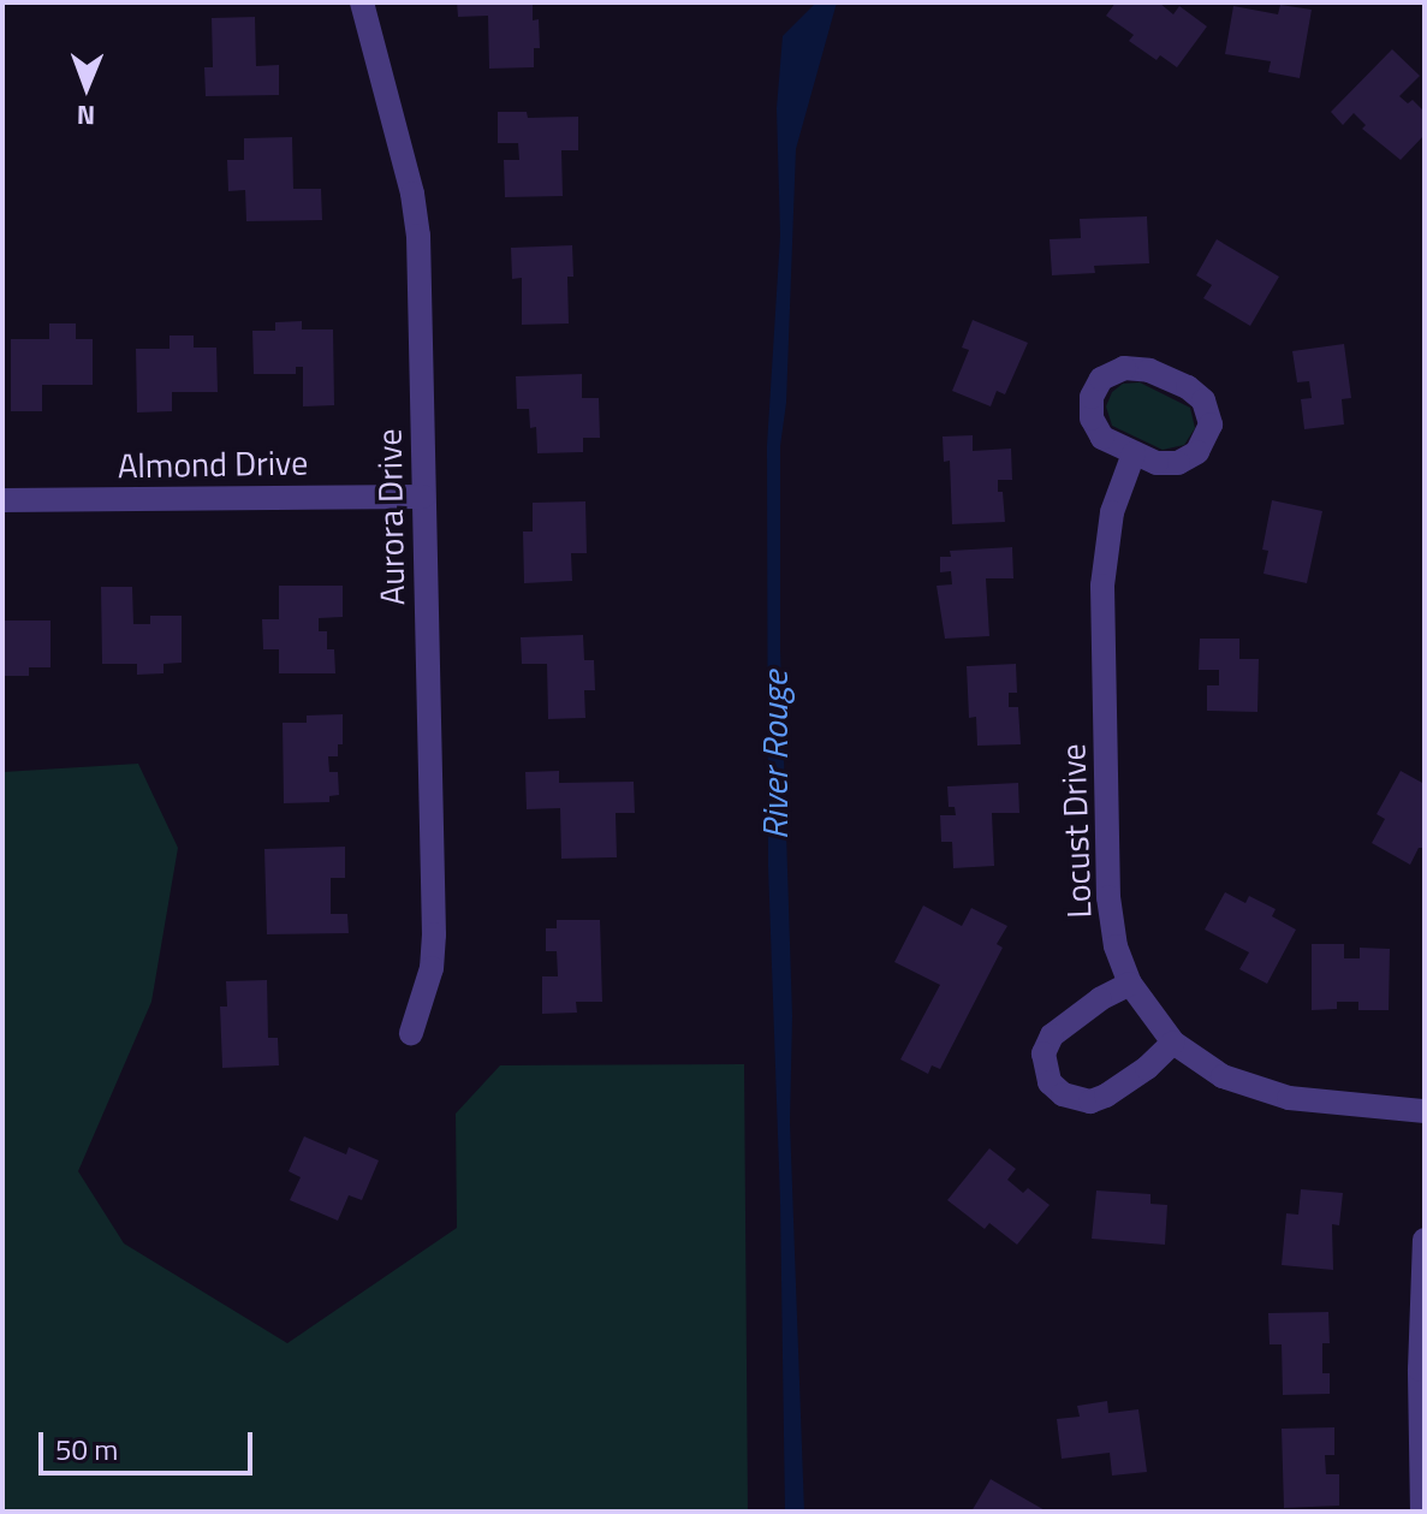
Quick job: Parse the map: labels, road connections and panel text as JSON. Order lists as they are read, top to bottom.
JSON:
{
  "streets": {
    "street": ["Almond Drive", "Aurora Drive", "Locust Drive"]
  },
  "crossings": [
    ["Almond Drive", "Aurora Drive"]
  ],
  "water": ["River Rouge"],
  "scale_bar": "50 m",
  "north": "bottom"
}
